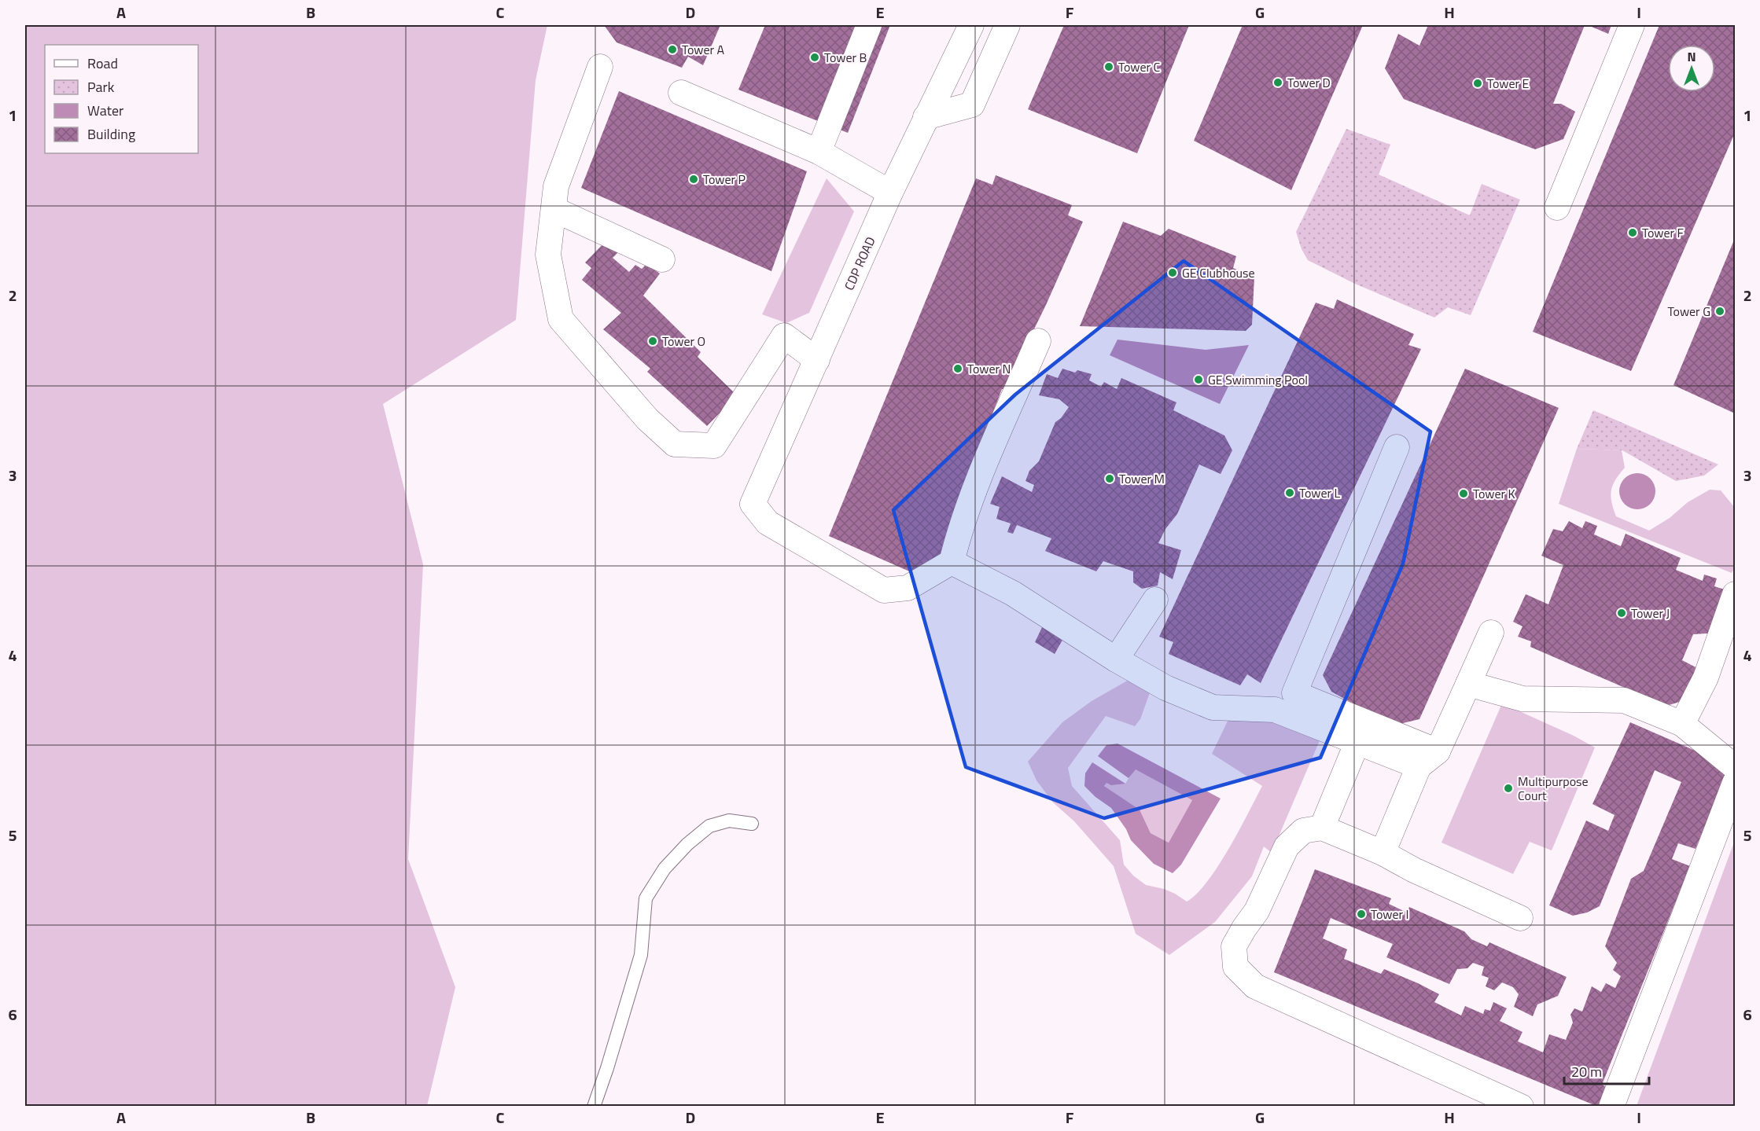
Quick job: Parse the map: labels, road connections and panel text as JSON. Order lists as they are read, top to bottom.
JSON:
{
  "streets": {
    "street": ["CDP ROAD"]
  },
  "places": [
    "Tower A",
    "Tower B",
    "Tower C",
    "Tower D",
    "Tower E",
    "Tower P",
    "Tower F",
    "GE Clubhouse",
    "Tower G",
    "Tower O",
    "Tower N",
    "GE Swimming Pool",
    "Tower M",
    "Tower L",
    "Tower K",
    "Tower J",
    "Multipurpose Court",
    "Tower I"
  ],
  "legend": [
    "Road",
    "Park",
    "Water",
    "Building"
  ],
  "scale_bar": "20 m",
  "north": "top",
  "grid": {
    "columns": [
      "A",
      "B",
      "C",
      "D",
      "E",
      "F",
      "G",
      "H",
      "I"
    ],
    "rows": [
      "1",
      "2",
      "3",
      "4",
      "5",
      "6"
    ]
  }
}
